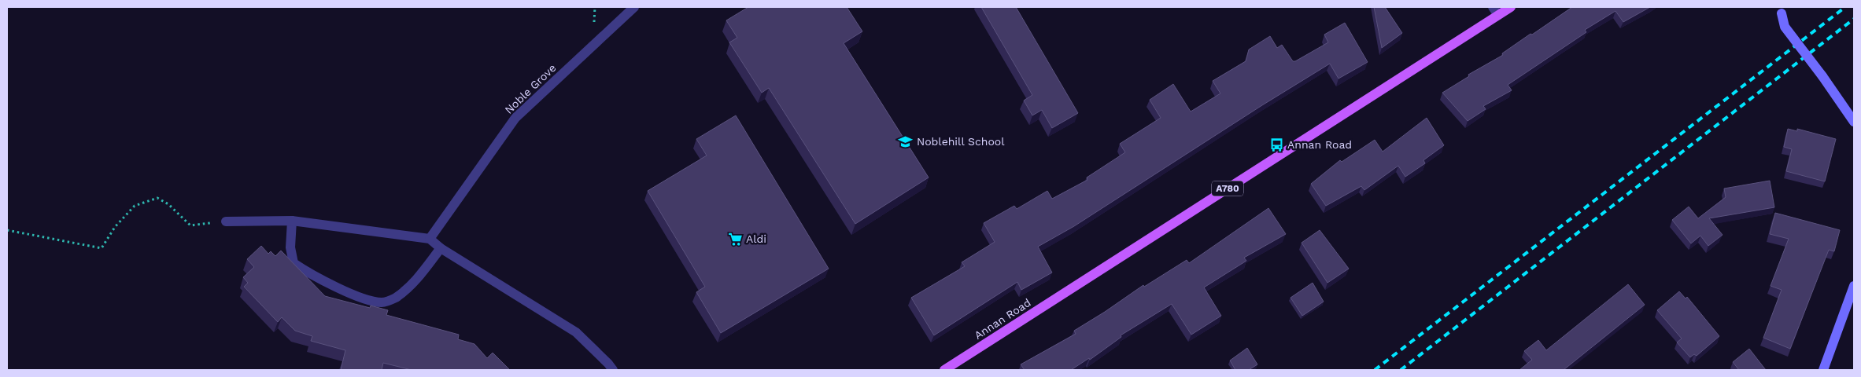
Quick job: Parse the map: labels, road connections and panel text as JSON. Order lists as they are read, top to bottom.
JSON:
{
  "streets": {
    "main road": ["A780", "Annan Road"],
    "street": ["Noble Grove"]
  },
  "places": {
    "school or university": ["Noblehill School"],
    "bus stop": ["Annan Road"],
    "supermarket": ["Aldi"]
  }
}
